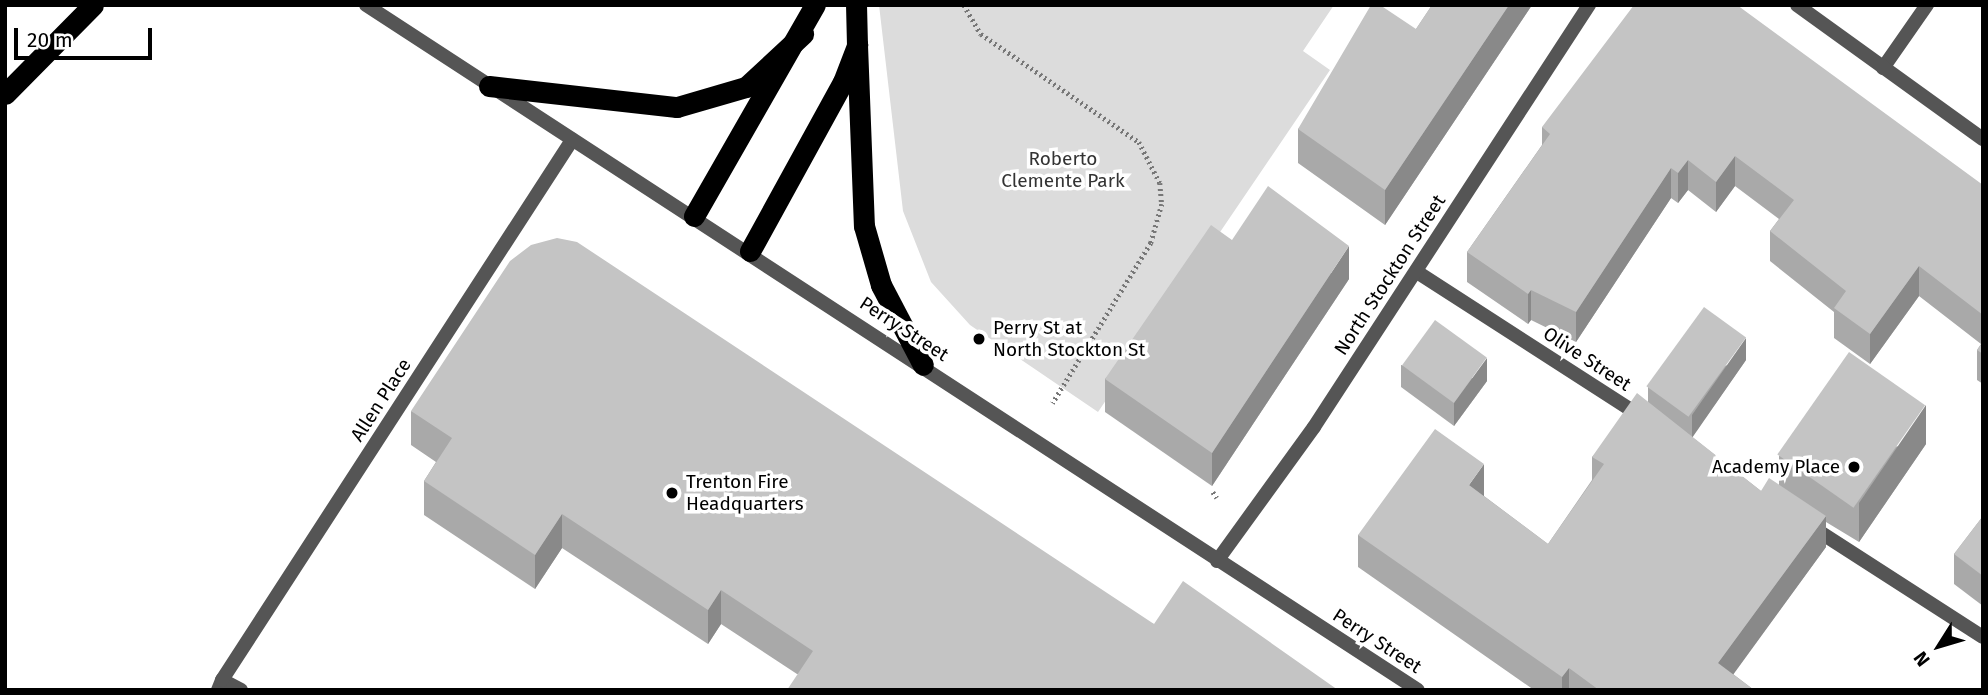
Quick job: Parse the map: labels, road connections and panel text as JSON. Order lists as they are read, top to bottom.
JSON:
{
  "streets": {
    "street": [
      "North Stockton Street",
      "Perry Street",
      "Olive Street",
      "Allen Place"
    ]
  },
  "crossings": [
    ["North Stockton Street", "Perry Street"],
    ["North Stockton Street", "Olive Street"],
    ["Perry Street", "Allen Place"]
  ],
  "parks": ["Roberto Clemente Park"],
  "places": ["Perry St at North Stockton St", "Academy Place", "Trenton Fire Headquarters"],
  "scale_bar": "20 m",
  "north": "bottom left"
}
